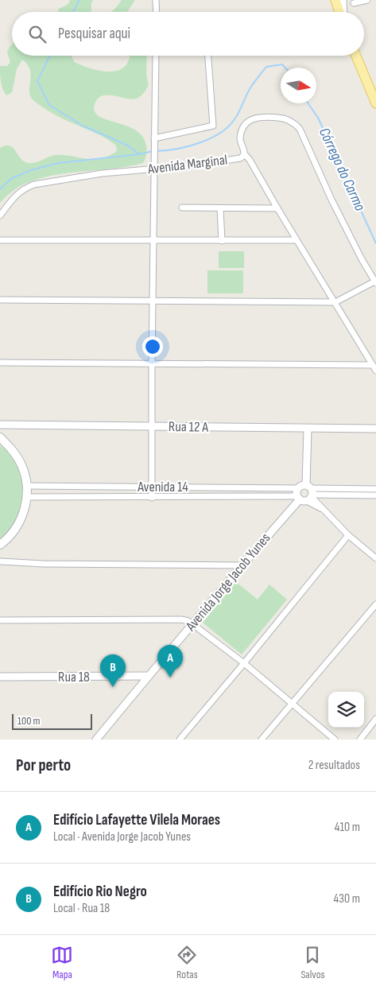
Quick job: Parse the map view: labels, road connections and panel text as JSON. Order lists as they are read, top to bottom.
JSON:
{
  "streets": {
    "street": [
      "Avenida Marginal",
      "Rua 12 A",
      "Avenida 14",
      "Avenida Jorge Jacob Yunes",
      "Rua 18"
    ]
  },
  "crossings": [
    ["Avenida 14", "Avenida Jorge Jacob Yunes"],
    ["Avenida Jorge Jacob Yunes", "Rua 18"]
  ],
  "water": ["Córrego do Carmo"],
  "scale_bar": "100 m",
  "north": "right",
  "page": {
    "search": "Pesquisar aqui",
    "pins": ["A", "B"],
    "scale": "100 m",
    "heading": ["Por perto", "2 resultados"],
    "list": [
      {
        "mark": "A",
        "name": "Edifício Lafayette Vilela Moraes",
        "note": "Local · Avenida Jorge Jacob Yunes",
        "value": "410 m"
      },
      {
        "mark": "B",
        "name": "Edifício Rio Negro",
        "note": "Local · Rua 18",
        "value": "430 m"
      }
    ],
    "nav": ["Mapa", "Rotas", "Salvos"]
  }
}
